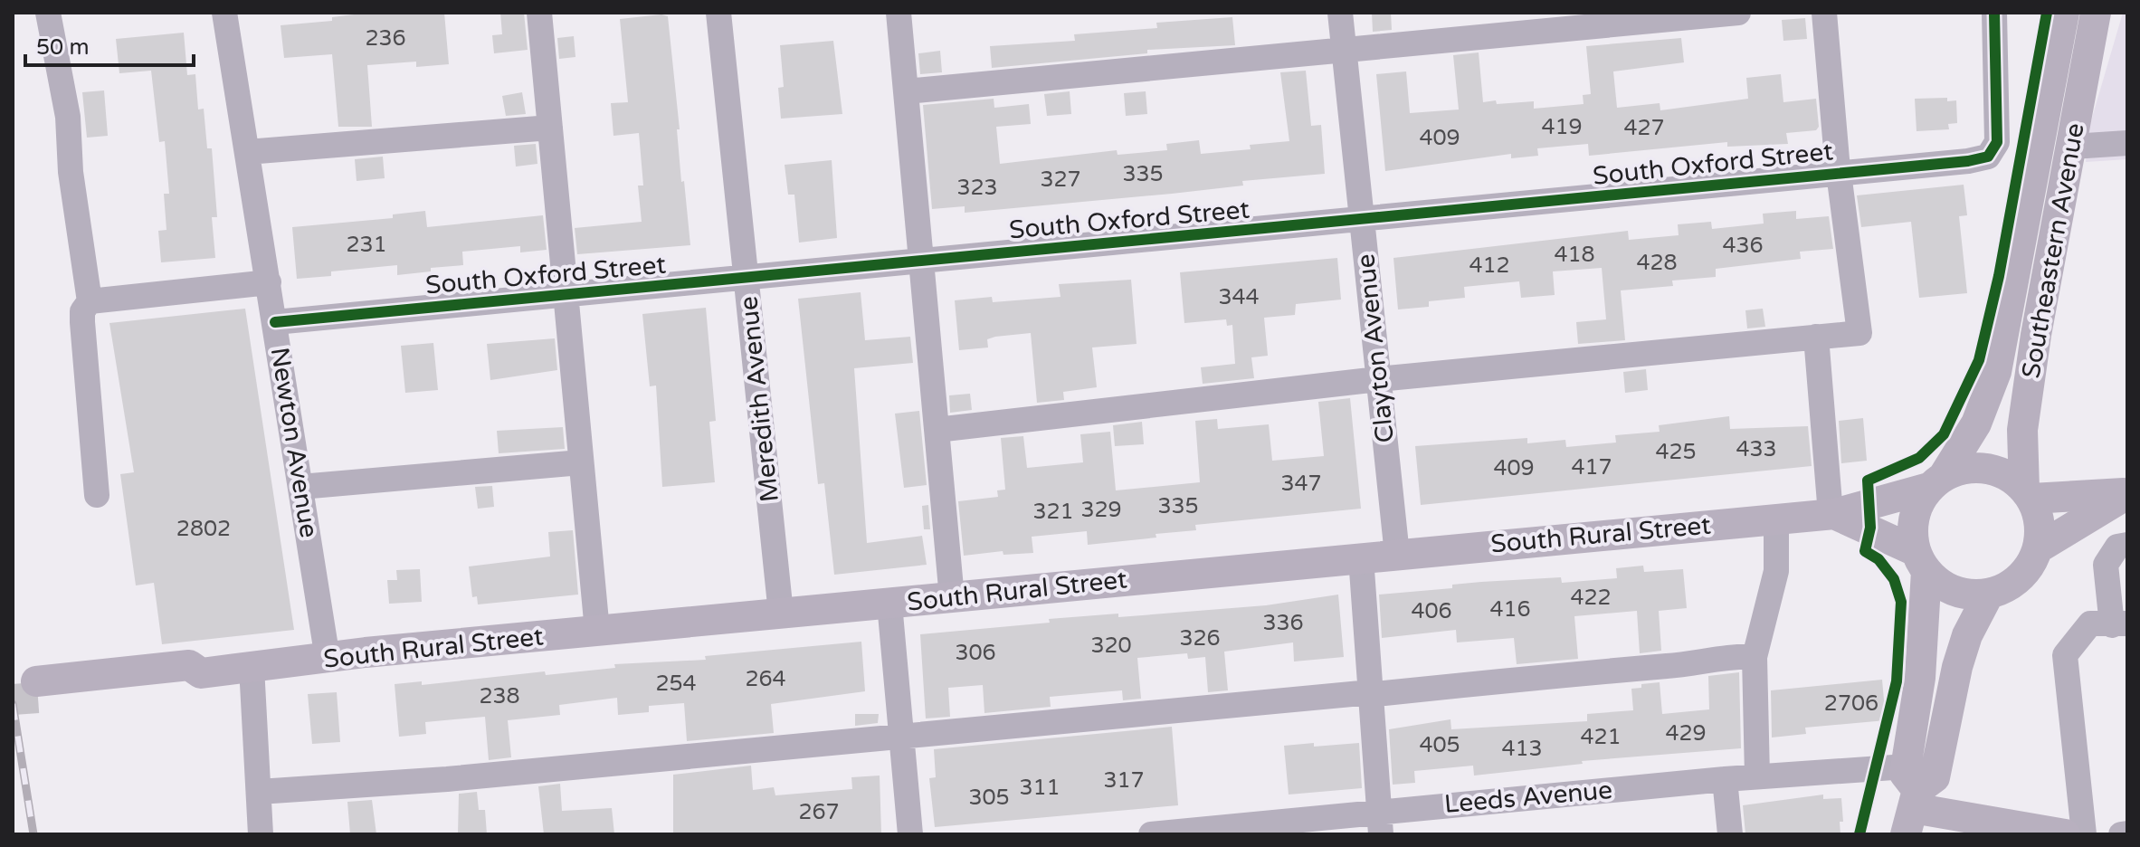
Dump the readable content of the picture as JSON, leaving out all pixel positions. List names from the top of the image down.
{
  "streets": {
    "main road": ["Southeastern Avenue", "South Rural Street", "Leeds Avenue"],
    "street": [
      "South Oxford Street",
      "Clayton Avenue",
      "Meredith Avenue",
      "Newton Avenue"
    ]
  },
  "crossings": [
    ["South Oxford Street", "Clayton Avenue"],
    ["South Oxford Street", "Meredith Avenue"],
    ["South Oxford Street", "Newton Avenue"],
    ["Southeastern Avenue", "South Rural Street"],
    ["Clayton Avenue", "South Rural Street"],
    ["Meredith Avenue", "South Rural Street"],
    ["Newton Avenue", "South Rural Street"]
  ],
  "house_numbers": [
    "236",
    "419",
    "427",
    "409",
    "335",
    "327",
    "323",
    "231",
    "436",
    "418",
    "428",
    "412",
    "344",
    "433",
    "425",
    "417",
    "409",
    "347",
    "335",
    "329",
    "321",
    "2802",
    "422",
    "416",
    "406",
    "336",
    "326",
    "320",
    "306",
    "264",
    "254",
    "238",
    "2706",
    "429",
    "421",
    "405",
    "413",
    "317",
    "311",
    "305",
    "267"
  ],
  "scale_bar": "50 m"
}
